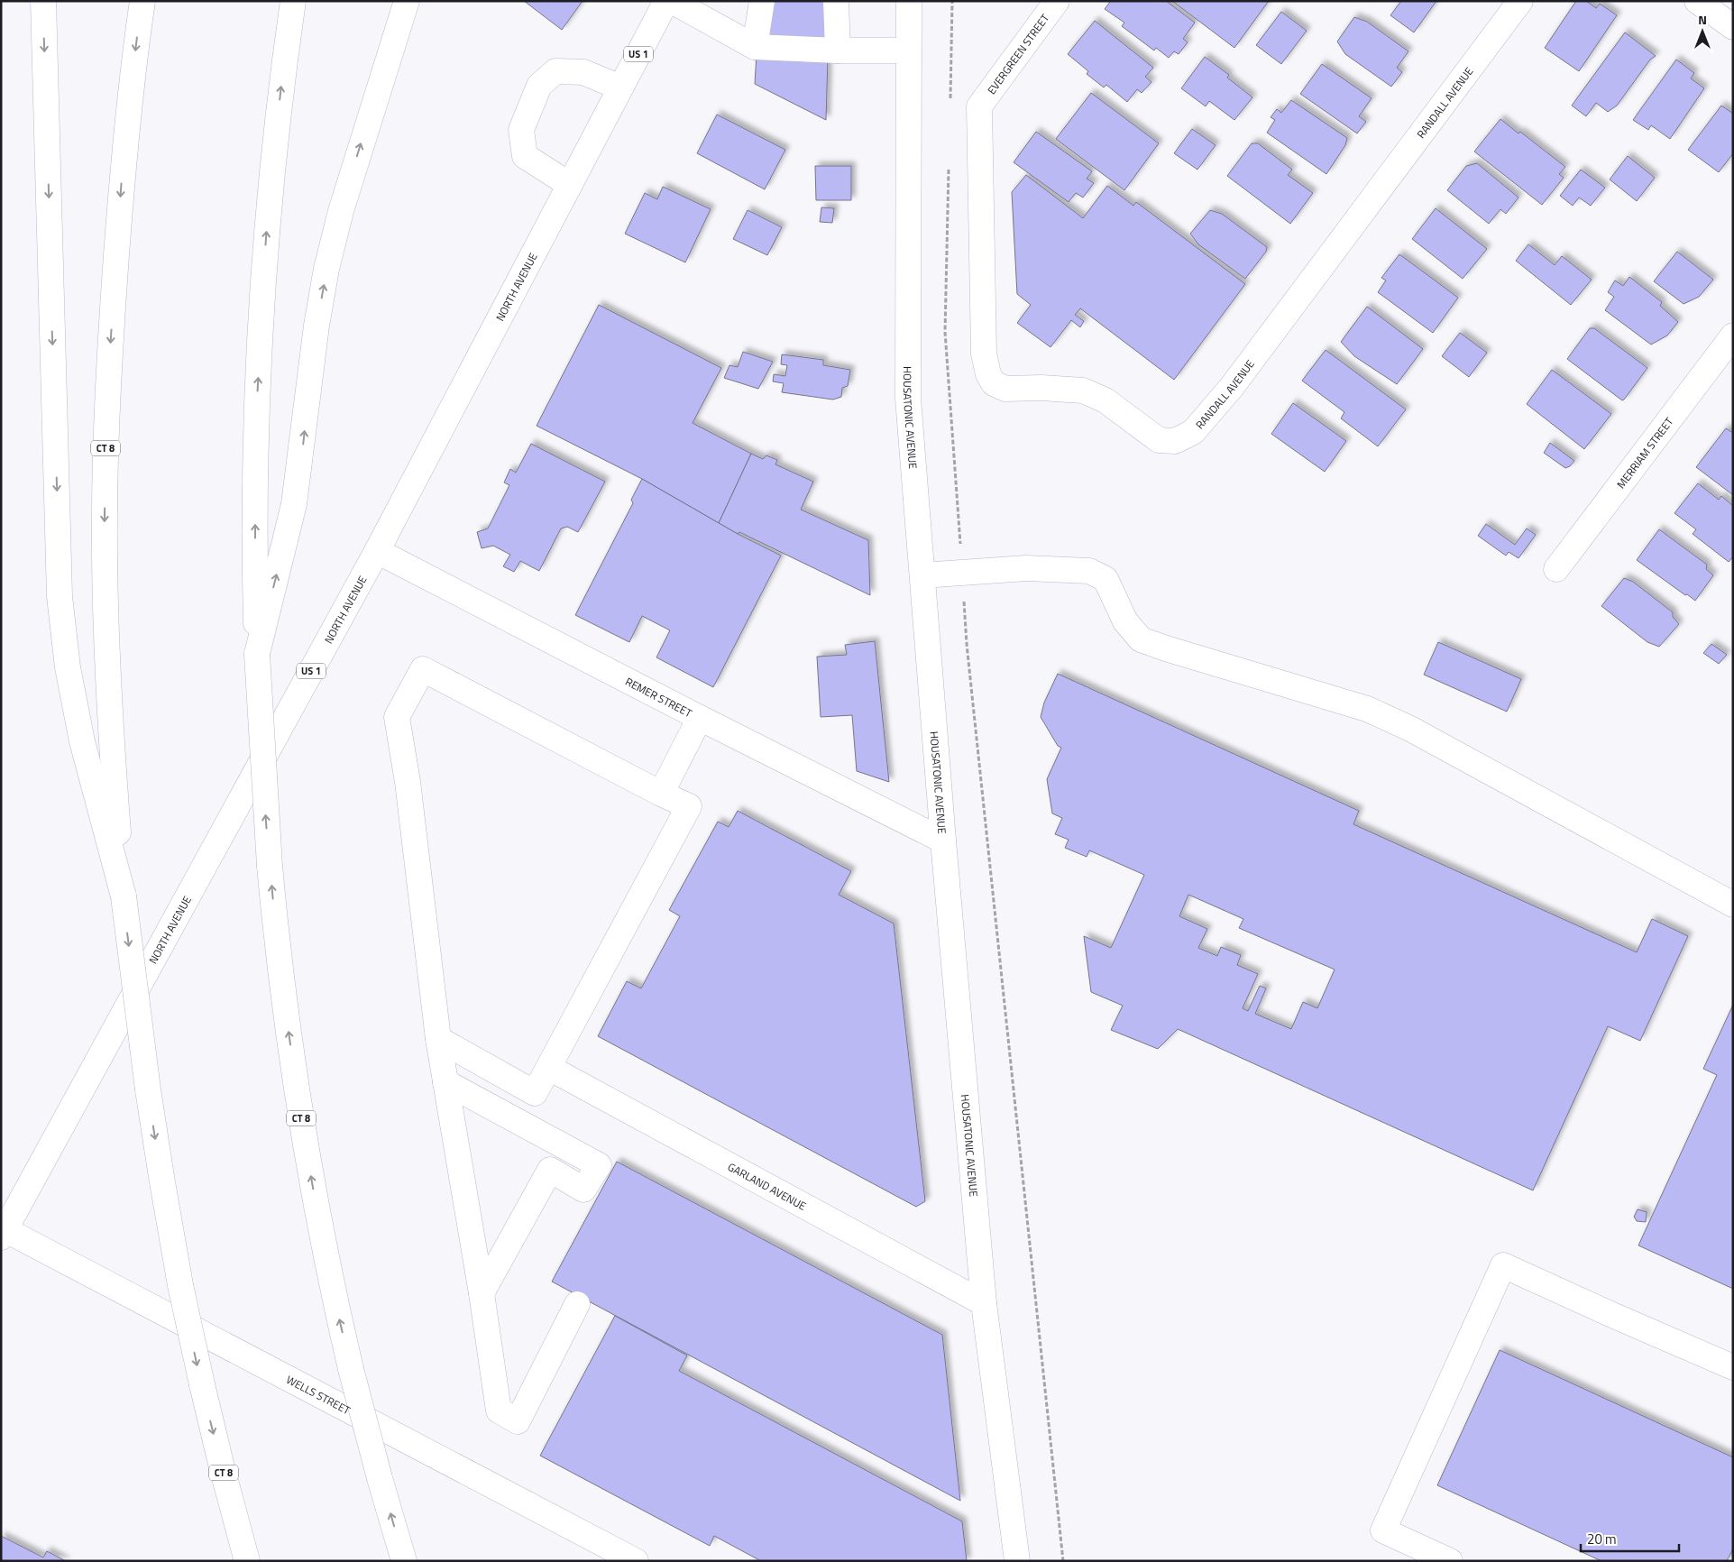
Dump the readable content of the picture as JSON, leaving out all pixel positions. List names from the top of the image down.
{
  "streets": {
    "main road": [
      "US 1",
      "EVERGREEN STREET",
      "RANDALL AVENUE",
      "NORTH AVENUE",
      "HOUSATONIC AVENUE",
      "CT 8",
      "MERRIAM STREET",
      "REMER STREET",
      "GARLAND AVENUE",
      "WELLS STREET"
    ]
  },
  "crossings": [
    ["EVERGREEN STREET", "RANDALL AVENUE"],
    ["NORTH AVENUE", "REMER STREET"],
    ["NORTH AVENUE", "WELLS STREET"],
    ["HOUSATONIC AVENUE", "REMER STREET"],
    ["HOUSATONIC AVENUE", "GARLAND AVENUE"]
  ],
  "scale_bar": "20 m",
  "north": "top"
}
